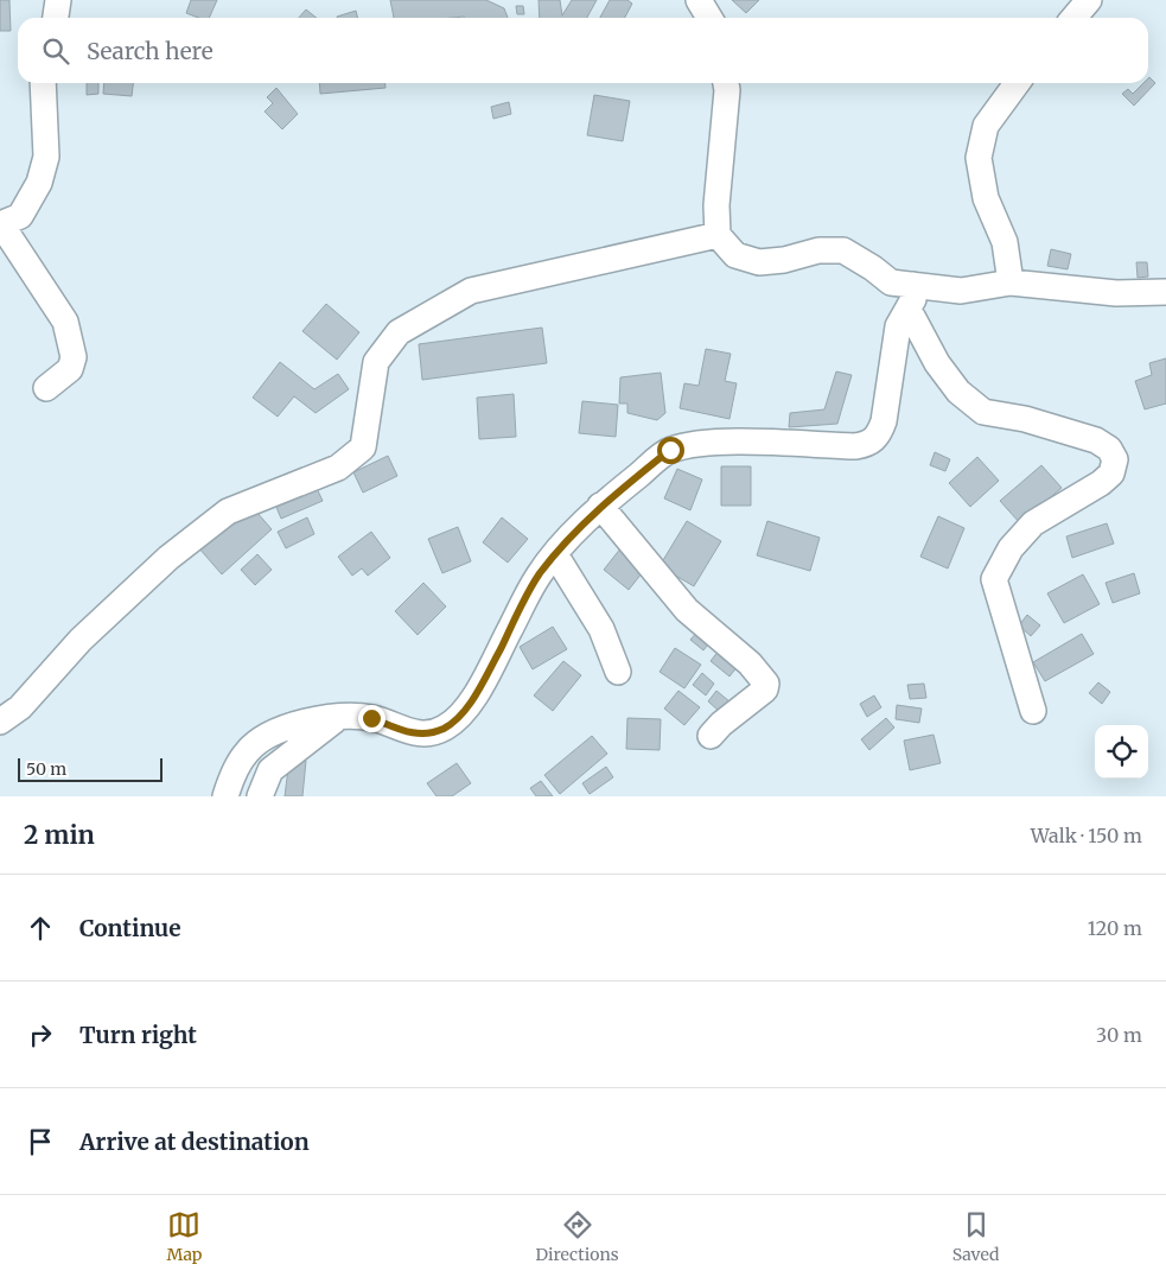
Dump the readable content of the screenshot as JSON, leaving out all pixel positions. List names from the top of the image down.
{
  "scale_bar": "50 m",
  "page": {
    "search": "Search here",
    "scale": "50 m",
    "heading": ["2 min", "Walk · 150 m"],
    "list": [
      ["Continue", "120 m"],
      ["Turn right", "30 m"],
      "Arrive at destination"
    ],
    "nav": ["Map", "Directions", "Saved"]
  }
}
